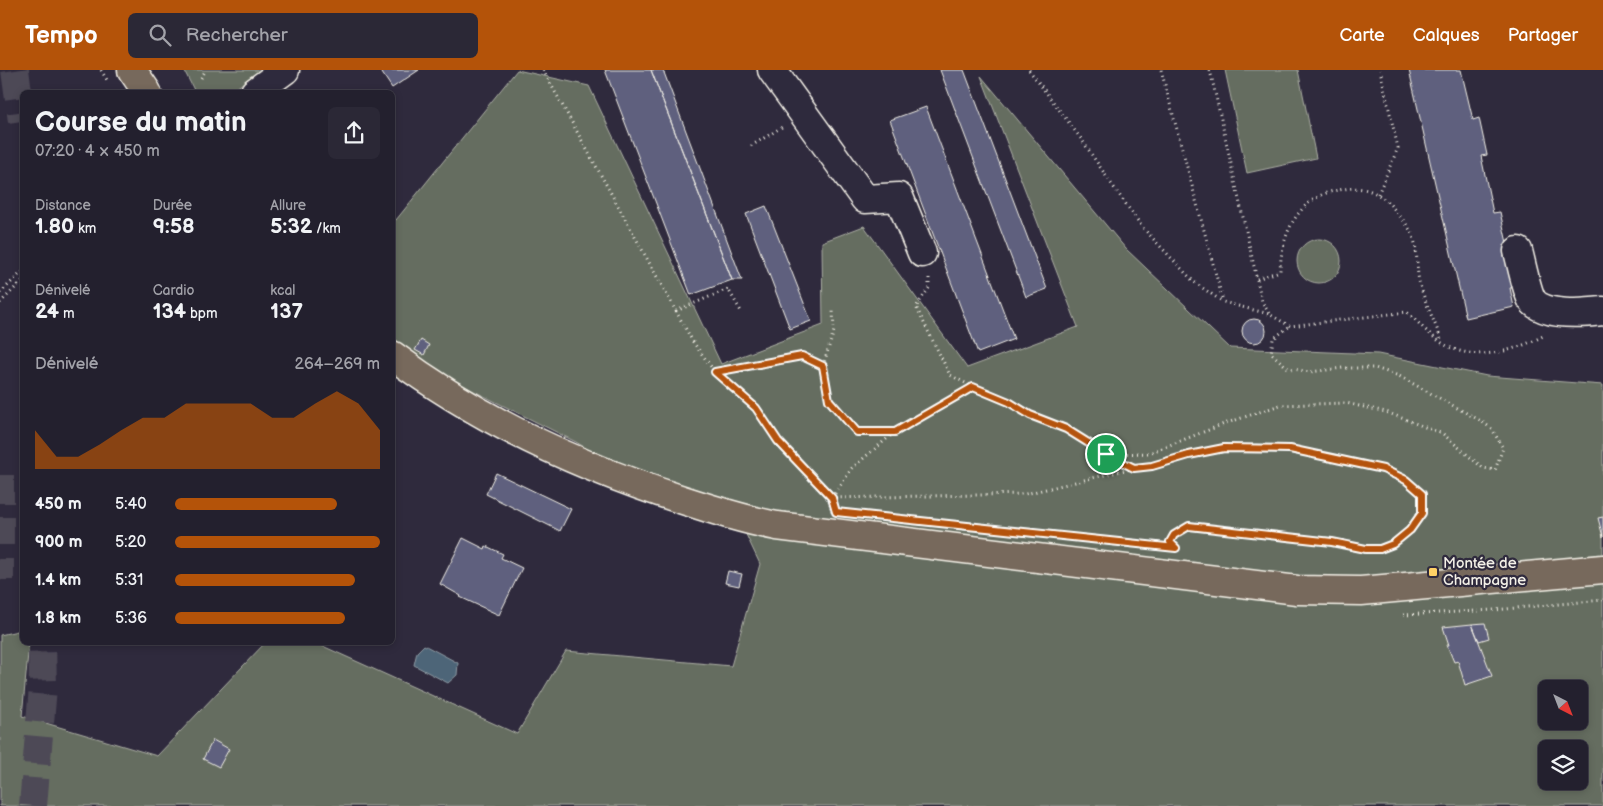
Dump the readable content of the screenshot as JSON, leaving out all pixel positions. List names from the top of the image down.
{
  "places": {
    "transit": ["Montée de Champagne"]
  },
  "north": "bottom right",
  "page": {
    "header": "Tempo",
    "search": "Rechercher",
    "nav": ["Carte", "Calques", "Partager"],
    "heading": ["Course du matin", "07:20 · 4 × 450 m"],
    "stats": [
      ["Distance", "1.80 km"],
      ["Durée", "9:58"],
      ["Allure", "5:32 /km"],
      ["Dénivelé", "24 m"],
      ["Cardio", "134 bpm"],
      ["kcal", "137"]
    ],
    "chart": ["Dénivelé", "264–269 m"],
    "list": [
      {
        "name": "450 m",
        "note": "5:40"
      },
      {
        "name": "900 m",
        "note": "5:20"
      },
      {
        "name": "1.4 km",
        "note": "5:31"
      },
      {
        "name": "1.8 km",
        "note": "5:36"
      }
    ]
  }
}
